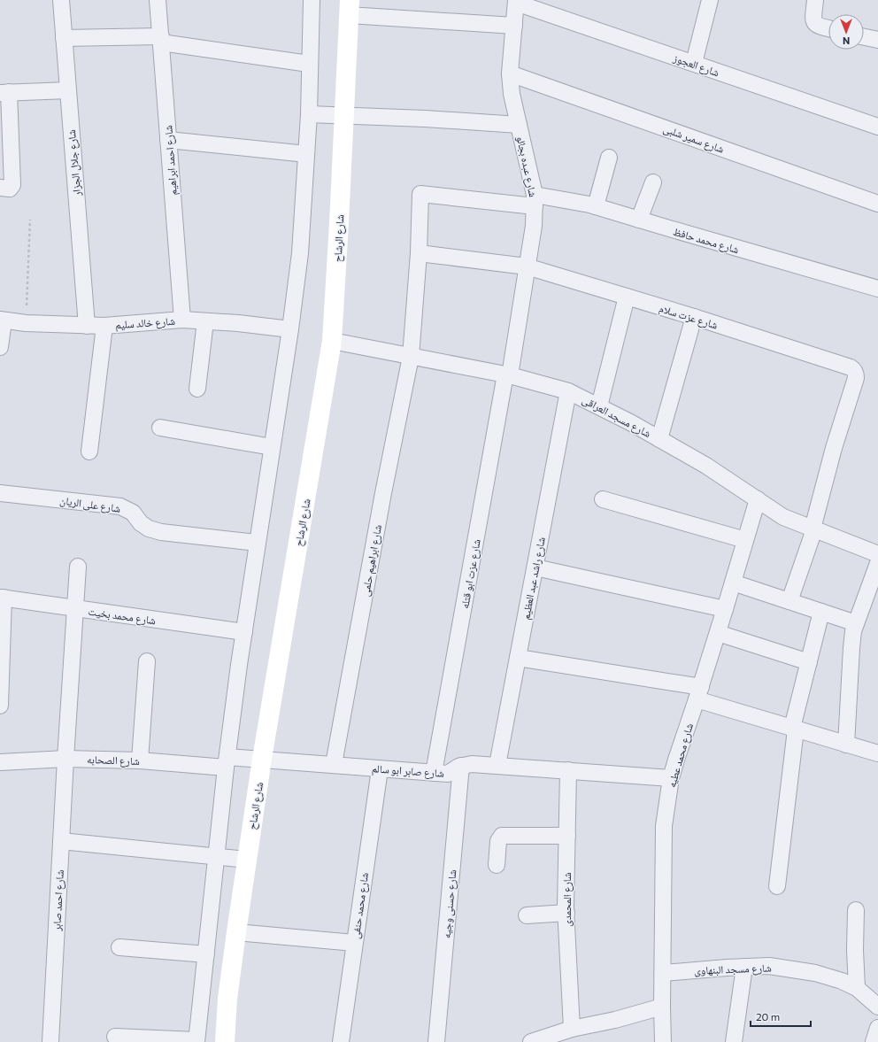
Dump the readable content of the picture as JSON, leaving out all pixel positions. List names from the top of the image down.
{
  "streets": {
    "main road": ["شارع الرشاح"],
    "street": [
      "شارع العجوز",
      "شارع سمير شلبى",
      "شارع احمد ابراهيم",
      "شارع جلال الجزار",
      "شارع عبده بجالو",
      "شارع محمد حافظ",
      "شارع عزت سلام",
      "شارع خالد سليم",
      "شارع مسجد العراقى",
      "شارع على الريان",
      "شارع ابراهيم حلمى",
      "شارع عزت ابو قتله",
      "شارع راشد عبد العظيم",
      "شارع محمد بخيت",
      "شارع محمد عطيه",
      "شارع الصحابه",
      "شارع صابر ابو سالم",
      "شارع المحمدى",
      "شارع احمد صابر",
      "شارع حسنى وجيه",
      "شارع محمد حنفى",
      "شارع مسجد البنهاوى"
    ]
  },
  "crossings": [
    ["شارع العجوز", "شارع عبده بجالو"],
    ["شارع سمير شلبى", "شارع عبده بجالو"],
    ["شارع احمد ابراهيم", "شارع خالد سليم"],
    ["شارع جلال الجزار", "شارع خالد سليم"],
    ["شارع عبده بجالو", "شارع محمد حافظ"],
    ["شارع عبده بجالو", "شارع عزت سلام"],
    ["شارع عبده بجالو", "شارع مسجد العراقى"],
    ["شارع عبده بجالو", "شارع عزت ابو قتله"],
    ["شارع الرشاح", "شارع مسجد العراقى"],
    ["شارع الرشاح", "شارع صابر ابو سالم"],
    ["شارع محمد حافظ", "شارع ابراهيم حلمى"],
    ["شارع عزت سلام", "شارع مسجد العراقى"],
    ["شارع عزت سلام", "شارع ابراهيم حلمى"],
    ["شارع مسجد العراقى", "شارع ابراهيم حلمى"],
    ["شارع مسجد العراقى", "شارع عزت ابو قتله"],
    ["شارع مسجد العراقى", "شارع راشد عبد العظيم"],
    ["شارع مسجد العراقى", "شارع محمد عطيه"],
    ["شارع ابراهيم حلمى", "شارع صابر ابو سالم"],
    ["شارع عزت ابو قتله", "شارع صابر ابو سالم"],
    ["شارع راشد عبد العظيم", "شارع صابر ابو سالم"],
    ["شارع محمد بخيت", "شارع احمد صابر"],
    ["شارع محمد عطيه", "شارع صابر ابو سالم"],
    ["شارع محمد عطيه", "شارع مسجد البنهاوى"],
    ["شارع الصحابه", "شارع صابر ابو سالم"],
    ["شارع الصحابه", "شارع احمد صابر"],
    ["شارع صابر ابو سالم", "شارع المحمدى"],
    ["شارع صابر ابو سالم", "شارع حسنى وجيه"],
    ["شارع صابر ابو سالم", "شارع محمد حنفى"]
  ],
  "scale_bar": "20 m",
  "north": "bottom"
}
